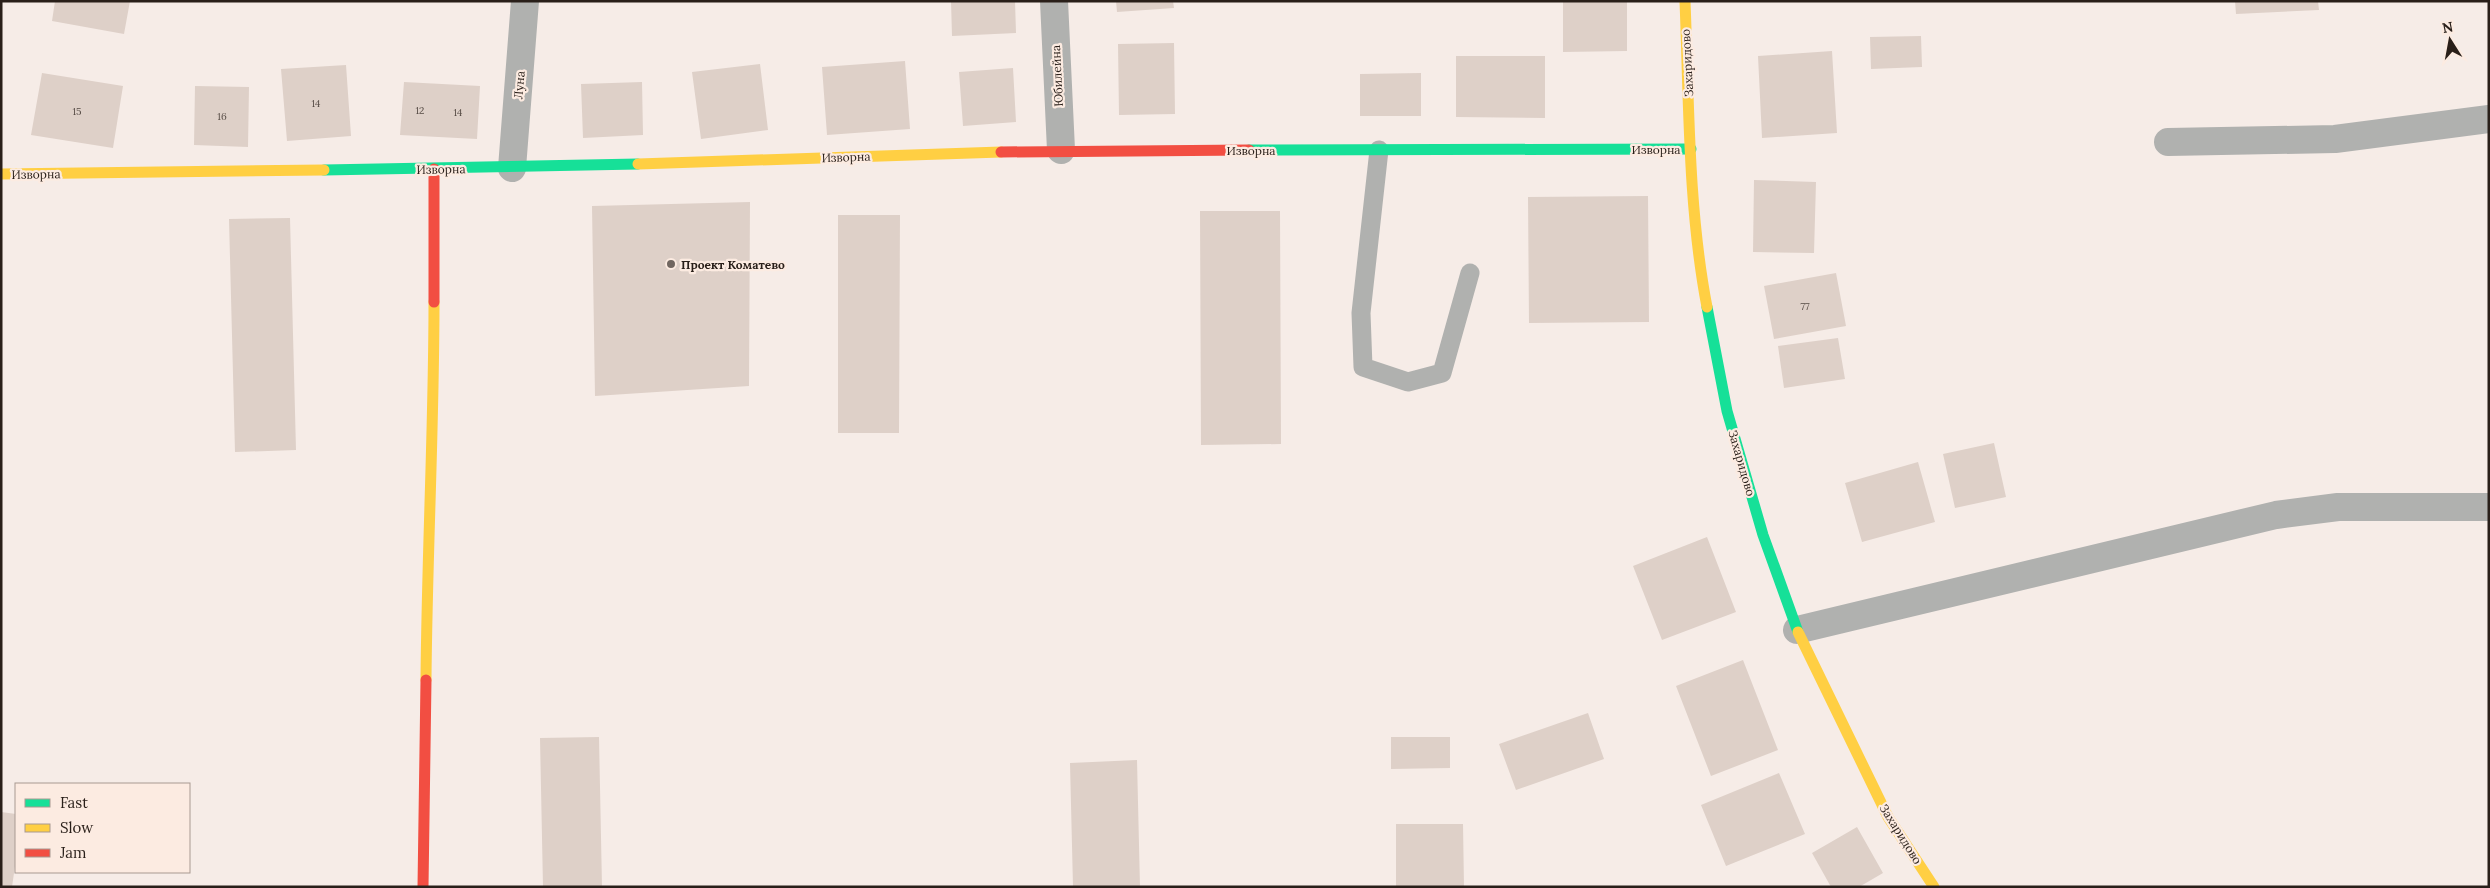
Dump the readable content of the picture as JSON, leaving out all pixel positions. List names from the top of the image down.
{
  "streets": {
    "street": [
      "Захаридово",
      "Юбилейна",
      "Луна",
      "Изворна"
    ]
  },
  "crossings": [
    ["Захаридово", "Изворна"],
    ["Юбилейна", "Изворна"],
    ["Луна", "Изворна"]
  ],
  "places": ["Проект Коматево"],
  "house_numbers": [
    "14",
    "12",
    "15",
    "14",
    "16",
    "77"
  ],
  "legend": ["Fast", "Slow", "Jam"],
  "north": "top"
}
